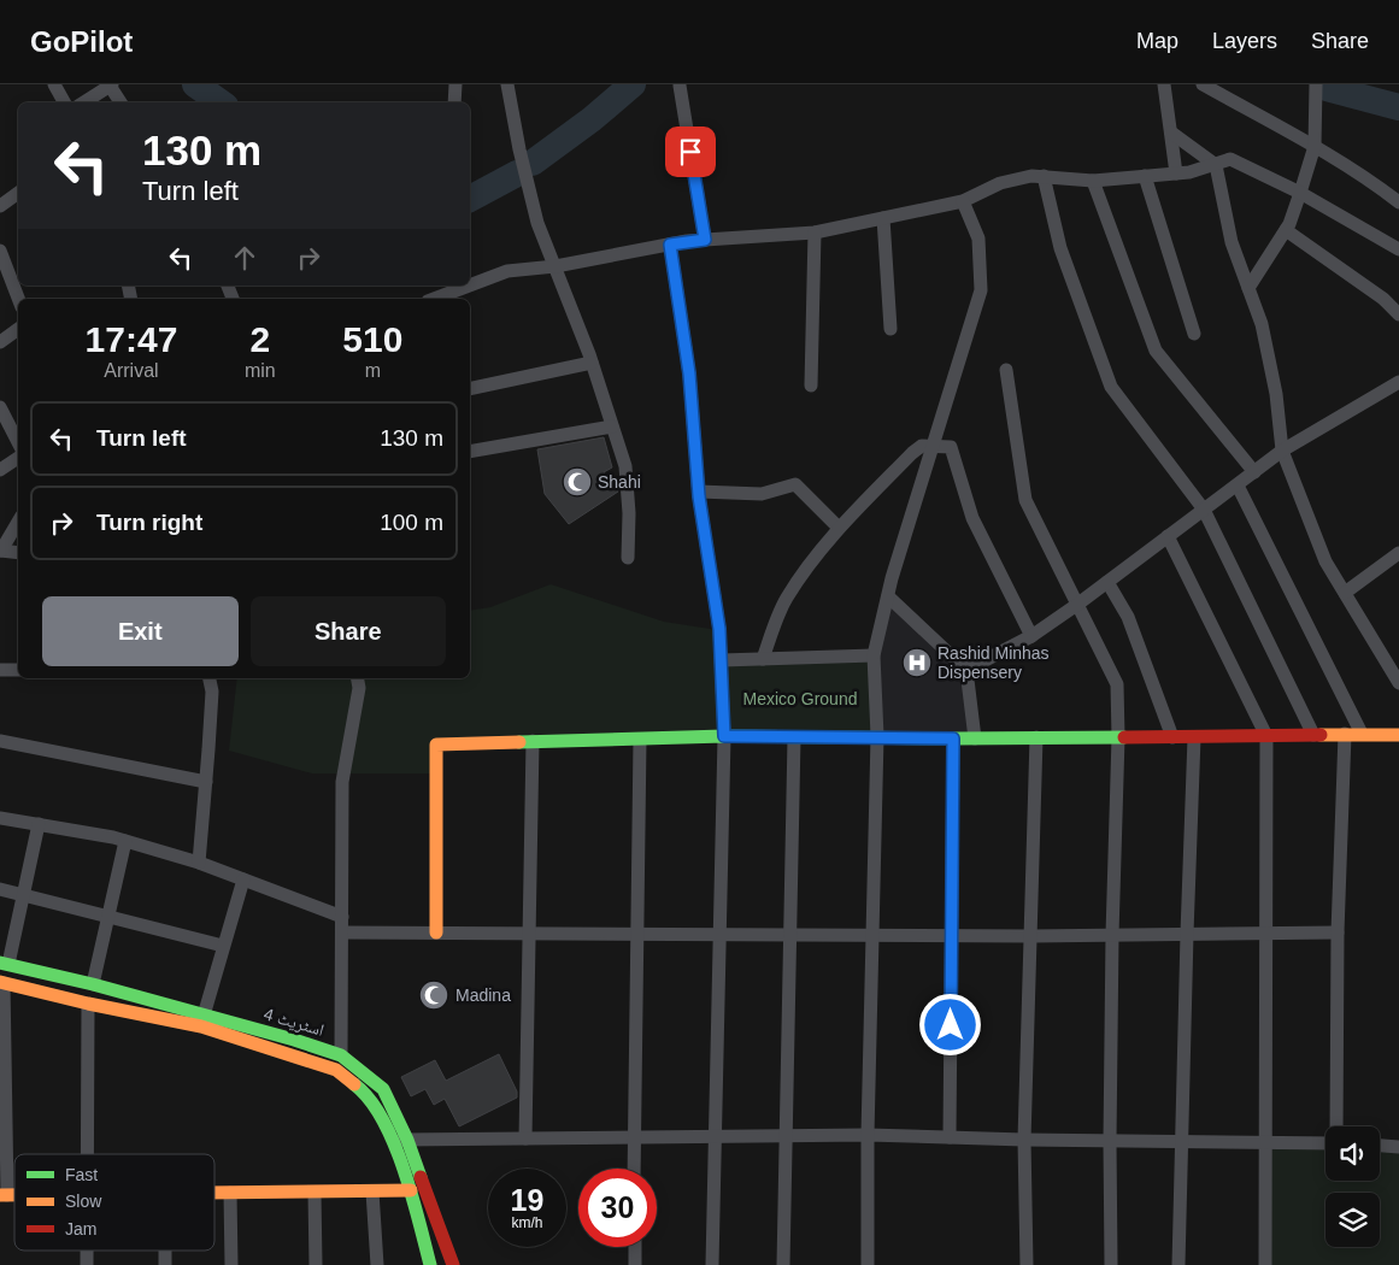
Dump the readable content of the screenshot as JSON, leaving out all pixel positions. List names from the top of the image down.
{
  "streets": {
    "street": ["اسٹریٹ 4"]
  },
  "parks": ["Mexico Ground"],
  "places": {
    "mosque": ["Shahi", "Madina"],
    "hospital": ["Rashid Minhas Dispensery"]
  },
  "legend": ["Fast", "Slow", "Jam"],
  "page": {
    "header": "GoPilot",
    "nav": ["Map", "Layers", "Share"],
    "turn": ["130 m", "Turn left"],
    "eta": [
      "17:47",
      "Arrival",
      "2",
      "min",
      "510",
      "m"
    ],
    "list": [
      {
        "name": "Turn left",
        "value": "130 m"
      },
      {
        "name": "Turn right",
        "value": "100 m"
      }
    ],
    "buttons": ["Exit", "Share"],
    "speed": "19 km/h",
    "limit": "30"
  }
}
